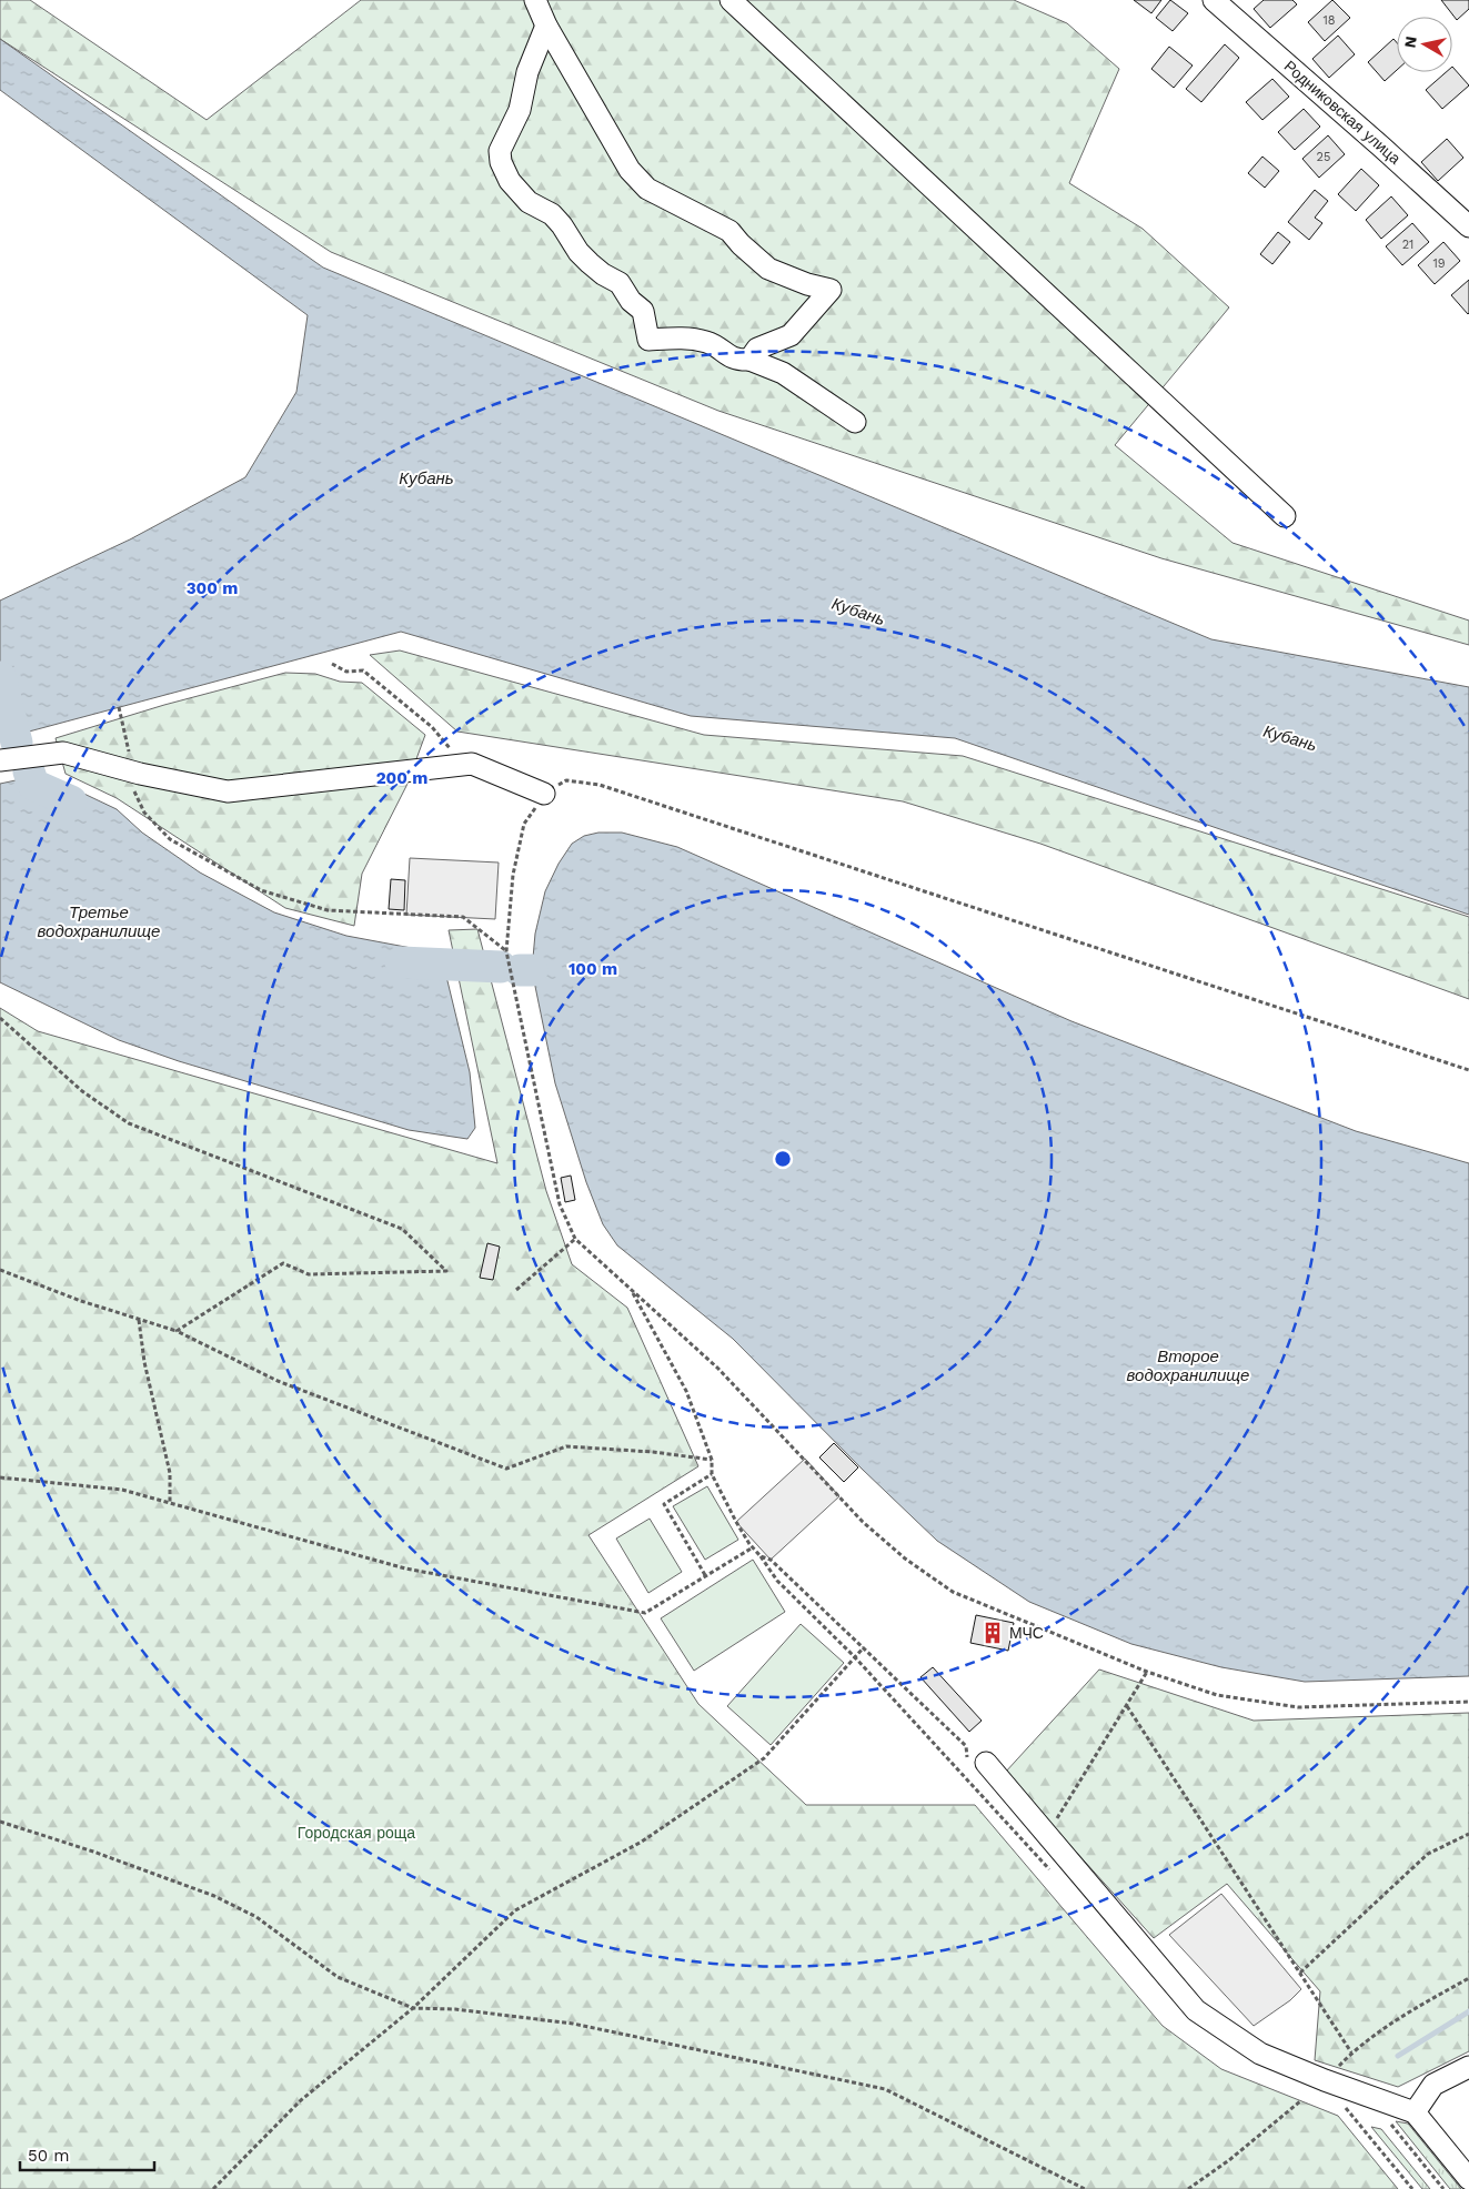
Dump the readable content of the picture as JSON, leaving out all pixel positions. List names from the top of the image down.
{
  "streets": {
    "street": ["Родниковская улица"]
  },
  "water": ["Кубань", "Третье водохранилище", "Второе водохранилище"],
  "parks": ["Городская роща"],
  "places": {
    "building": ["МЧС"]
  },
  "house_numbers": [
    "18",
    "25",
    "21",
    "19"
  ],
  "scale_bar": "50 m",
  "north": "left",
  "rings": ["300 m", "200 m", "100 m"]
}
